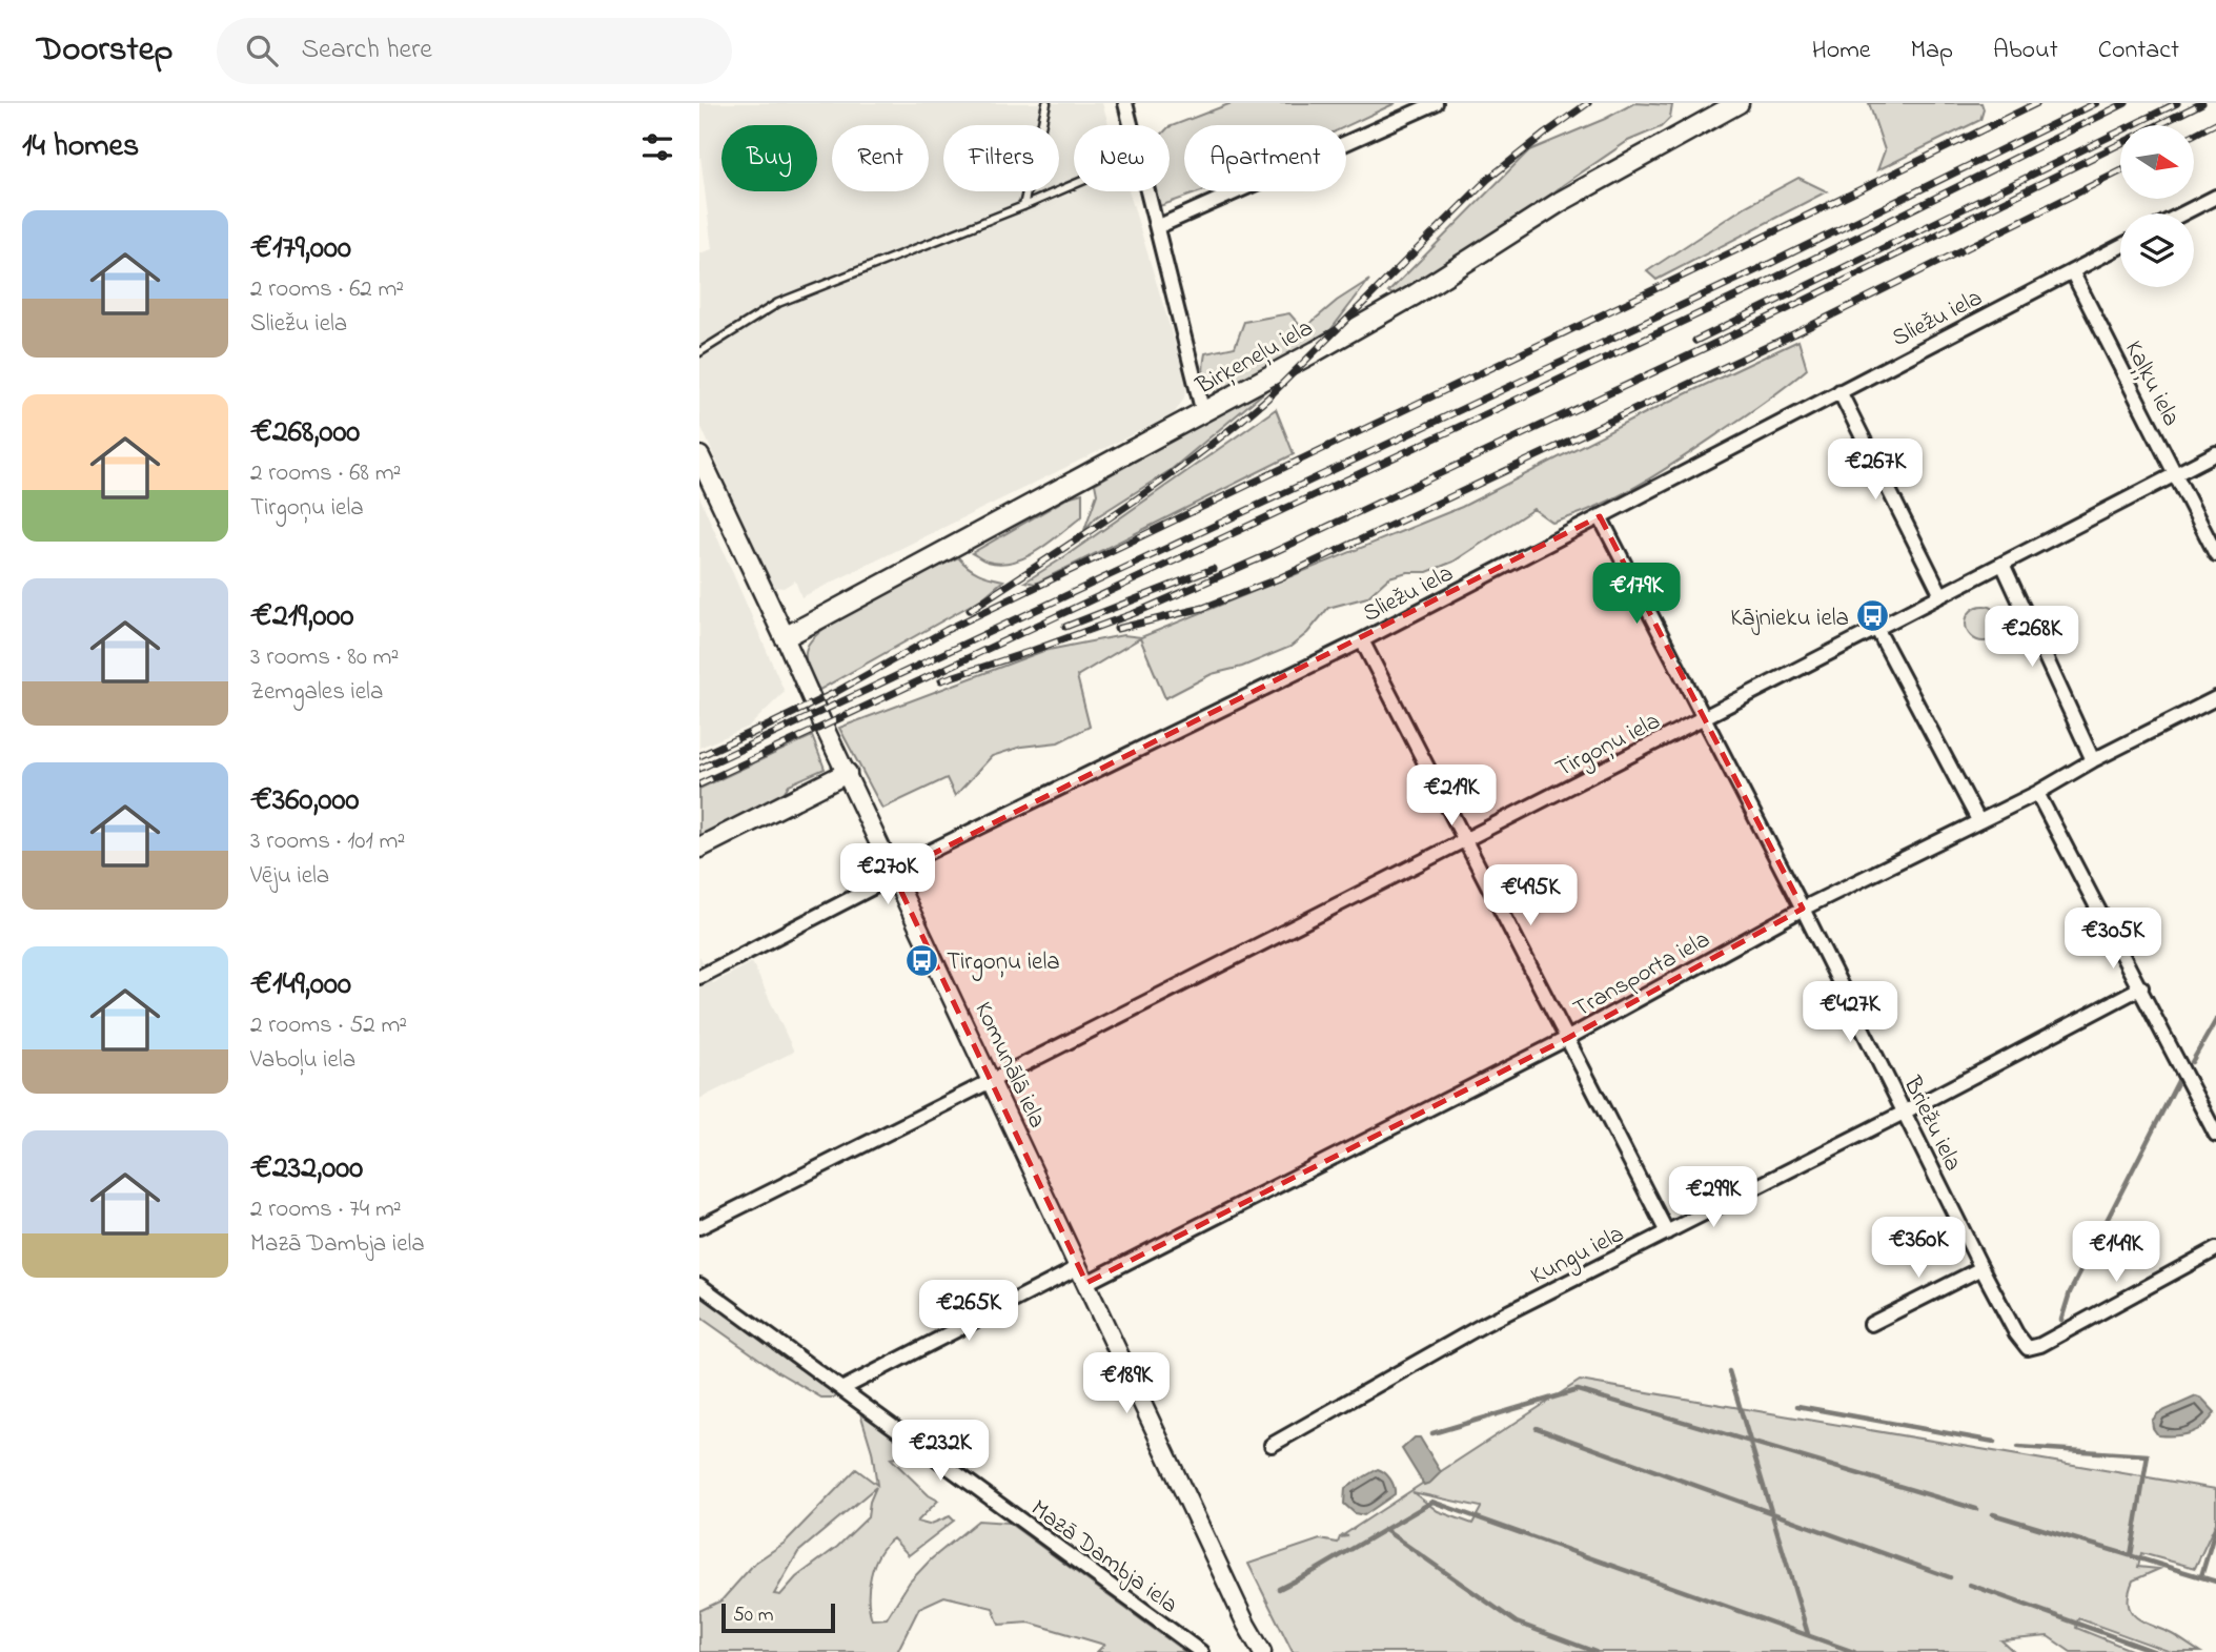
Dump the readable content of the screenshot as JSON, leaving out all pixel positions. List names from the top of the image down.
{
  "streets": {
    "main road": ["Birķeneļu iela", "Komunālā iela"],
    "street": [
      "Sliežu iela",
      "Kaļķu iela",
      "Tirgoņu iela",
      "Transporta iela",
      "Briežu iela",
      "Kungu iela",
      "Mazā Dambja iela"
    ]
  },
  "crossings": [
    ["Sliežu iela", "Kaļķu iela"],
    ["Sliežu iela", "Komunālā iela"],
    ["Sliežu iela", "Briežu iela"],
    ["Birķeneļu iela", "Komunālā iela"],
    ["Kaļķu iela", "Tirgoņu iela"],
    ["Tirgoņu iela", "Komunālā iela"],
    ["Tirgoņu iela", "Briežu iela"],
    ["Transporta iela", "Komunālā iela"],
    ["Transporta iela", "Briežu iela"],
    ["Transporta iela", "Mazā Dambja iela"],
    ["Briežu iela", "Kungu iela"]
  ],
  "places": {
    "bus stop": ["Kājnieku iela", "Tirgoņu iela"]
  },
  "scale_bar": "50 m",
  "north": "right",
  "page": {
    "header": "Doorstep",
    "search": "Search here",
    "nav": [
      "Home",
      "Map",
      "About",
      "Contact"
    ],
    "heading": "14 homes",
    "chip": [
      "Buy",
      "Rent",
      "Filters",
      "New",
      "Apartment"
    ],
    "list": [
      {
        "name": "€179,000",
        "note": "2 rooms · 62 m² · Sliežu iela"
      },
      {
        "name": "€268,000",
        "note": "2 rooms · 68 m² · Tirgoņu iela"
      },
      {
        "name": "€219,000",
        "note": "3 rooms · 80 m² · Zemgales iela"
      },
      {
        "name": "€360,000",
        "note": "3 rooms · 101 m² · Vēju iela"
      },
      {
        "name": "€149,000",
        "note": "2 rooms · 52 m² · Vaboļu iela"
      },
      {
        "name": "€232,000",
        "note": "2 rooms · 74 m² · Mazā Dambja iela"
      }
    ],
    "price": [
      "€267K",
      "€179K",
      "€268K",
      "€219K",
      "€270K",
      "€495K",
      "€305K",
      "€427K",
      "€299K",
      "€360K",
      "€149K",
      "€265K",
      "€189K",
      "€232K"
    ],
    "scale": "50 m"
  }
}
